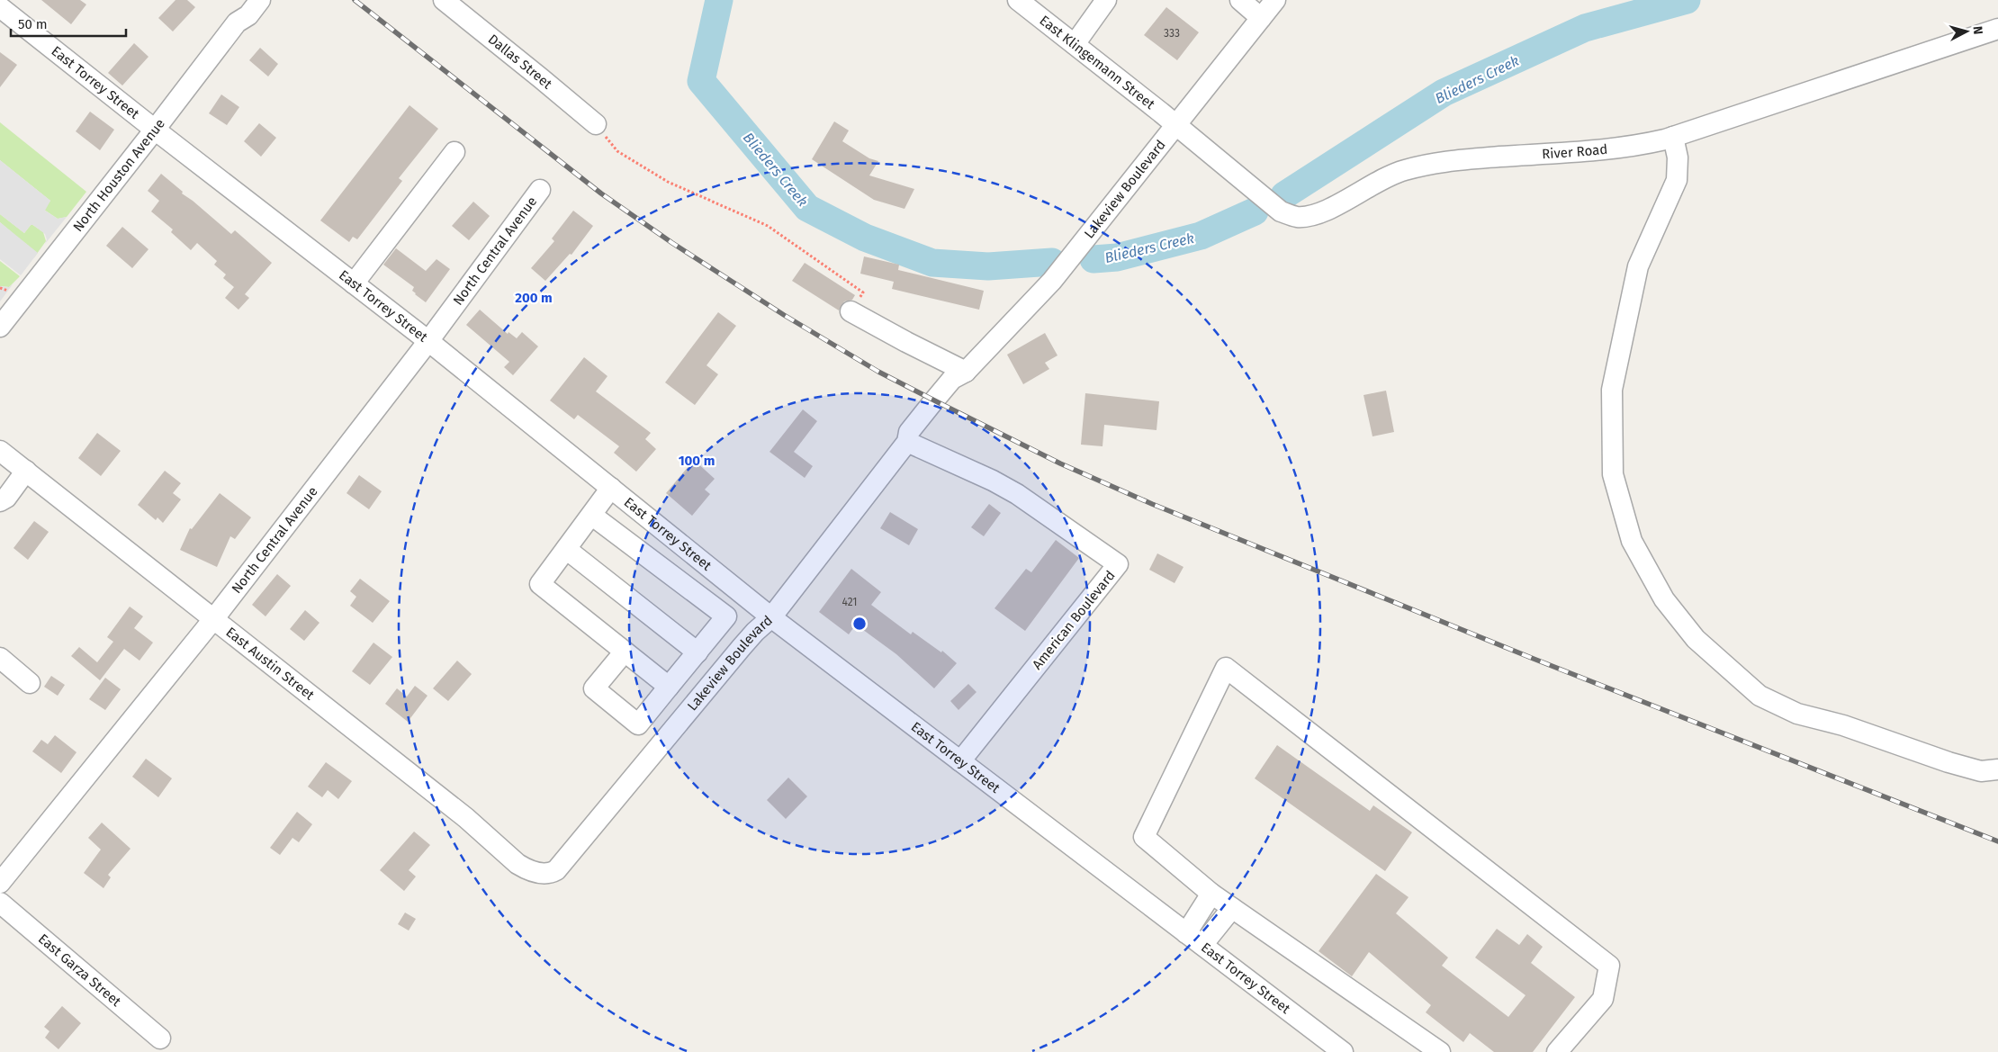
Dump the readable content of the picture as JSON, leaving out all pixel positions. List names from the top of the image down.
{
  "streets": {
    "street": [
      "Dallas Street",
      "East Klingemann Street",
      "East Torrey Street",
      "River Road",
      "North Houston Avenue",
      "Lakeview Boulevard",
      "North Central Avenue",
      "American Boulevard",
      "East Austin Street",
      "East Garza Street"
    ]
  },
  "crossings": [
    ["East Klingemann Street", "River Road"],
    ["East Klingemann Street", "Lakeview Boulevard"],
    ["East Torrey Street", "North Houston Avenue"],
    ["East Torrey Street", "Lakeview Boulevard"],
    ["East Torrey Street", "North Central Avenue"],
    ["East Torrey Street", "American Boulevard"],
    ["River Road", "Lakeview Boulevard"],
    ["Lakeview Boulevard", "American Boulevard"],
    ["Lakeview Boulevard", "East Austin Street"],
    ["North Central Avenue", "East Austin Street"]
  ],
  "water": ["Blieders Creek"],
  "house_numbers": ["333", "421"],
  "scale_bar": "50 m",
  "north": "right",
  "rings": ["200 m", "100 m"]
}
